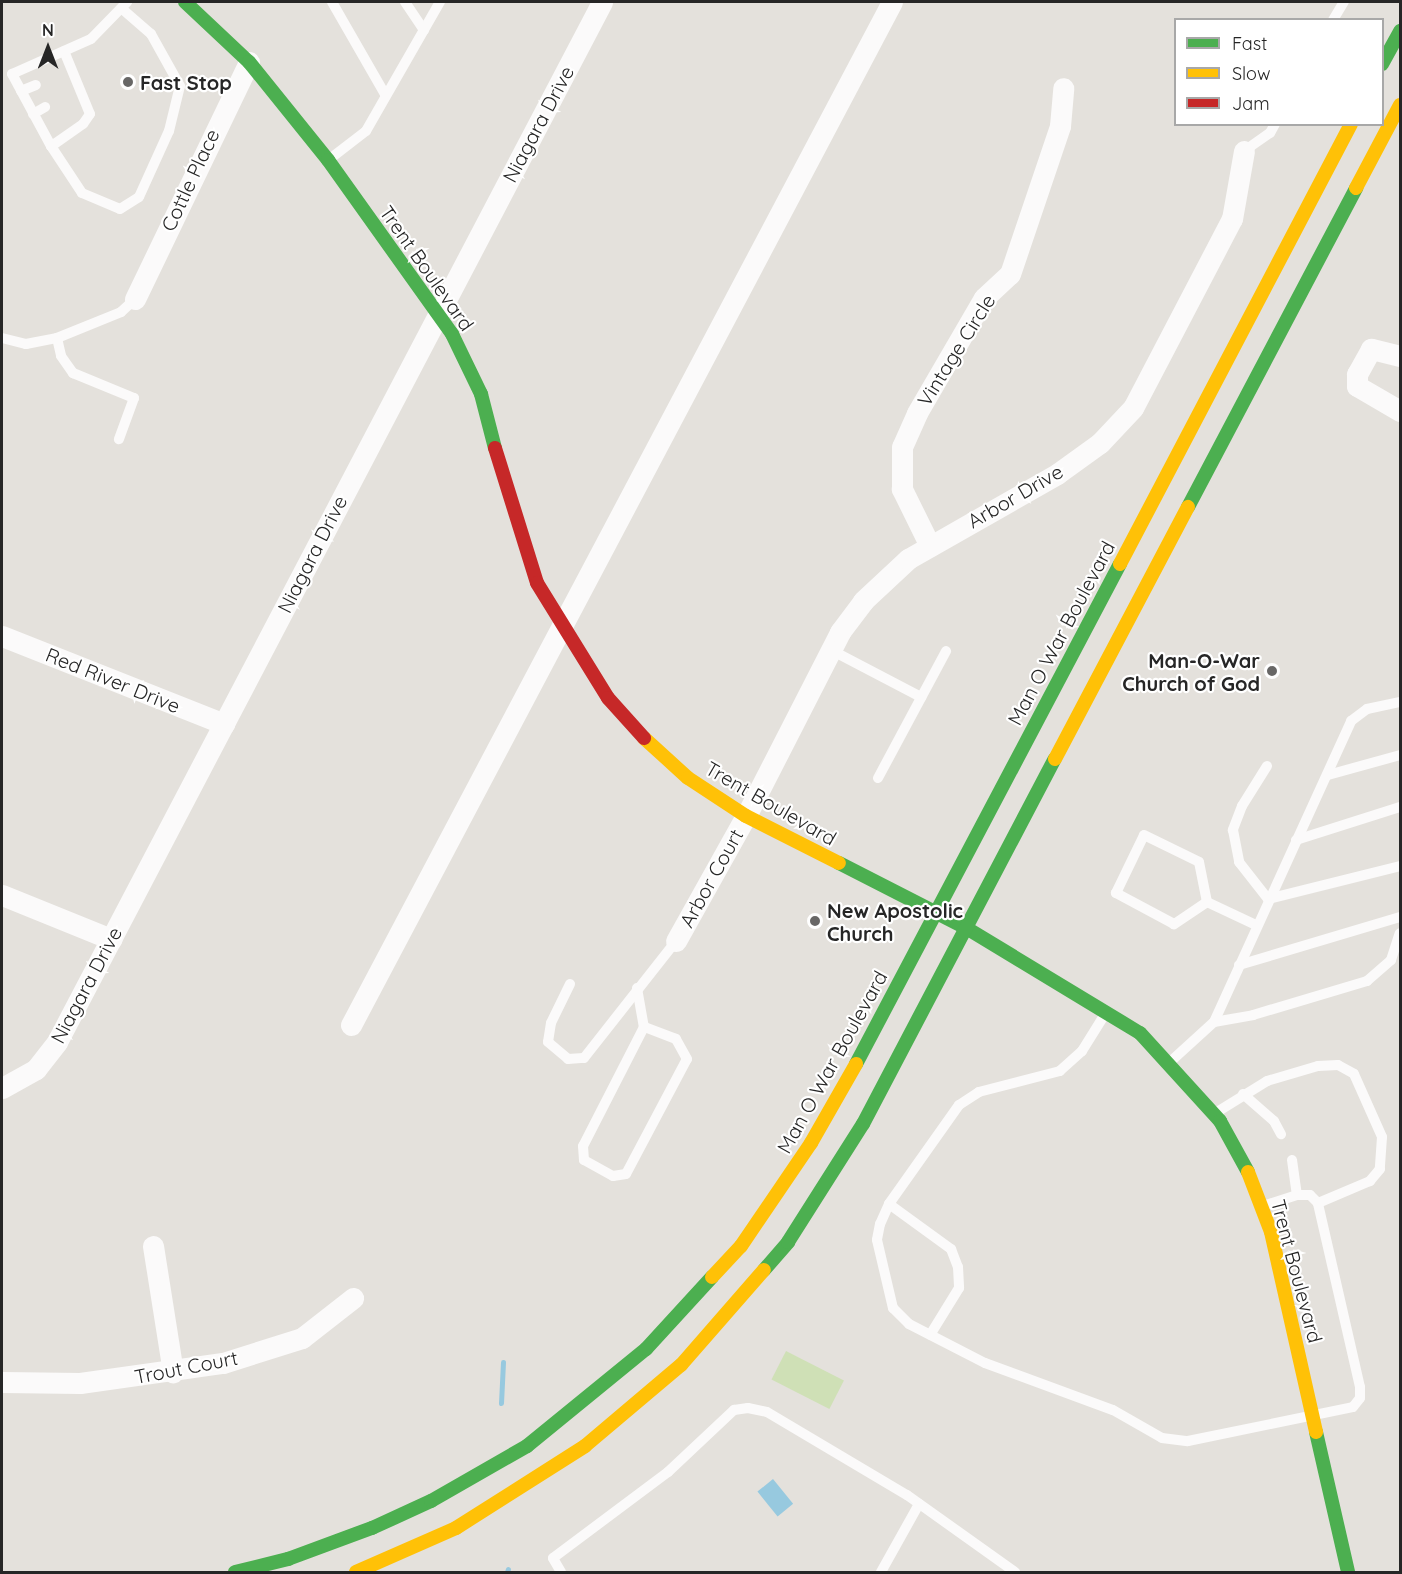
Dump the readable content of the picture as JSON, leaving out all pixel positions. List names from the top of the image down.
{
  "streets": {
    "main road": ["Trent Boulevard", "Man O War Boulevard"],
    "street": [
      "Niagara Drive",
      "Cottle Place",
      "Vintage Circle",
      "Arbor Drive",
      "Red River Drive",
      "Arbor Court",
      "Trout Court"
    ]
  },
  "crossings": [
    ["Niagara Drive", "Trent Boulevard"],
    ["Niagara Drive", "Red River Drive"],
    ["Cottle Place", "Trent Boulevard"],
    ["Trent Boulevard", "Arbor Drive"],
    ["Trent Boulevard", "Man O War Boulevard"],
    ["Trent Boulevard", "Arbor Court"],
    ["Vintage Circle", "Arbor Drive"],
    ["Arbor Drive", "Arbor Court"]
  ],
  "places": ["Fast Stop", "Man-O-War Church of God", "New Apostolic Church"],
  "legend": ["Fast", "Slow", "Jam"],
  "north": "top"
}
